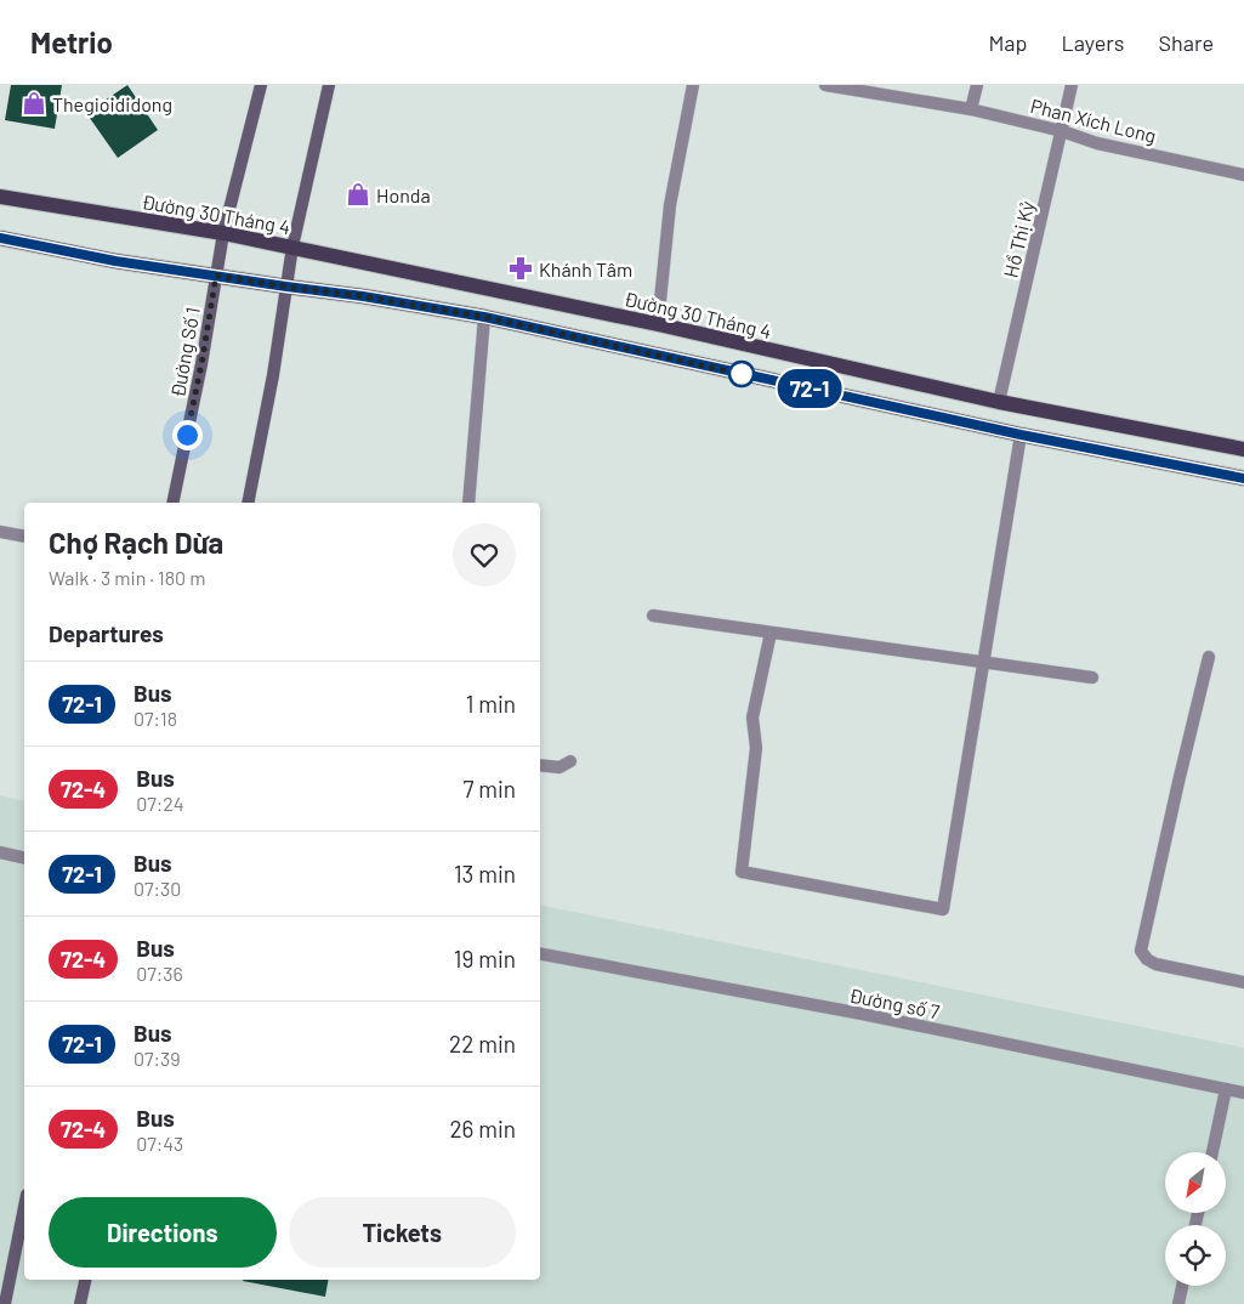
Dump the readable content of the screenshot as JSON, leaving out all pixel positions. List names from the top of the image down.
{
  "streets": {
    "main road": ["Đường 30 Tháng 4", "Đường Số 1"],
    "street": ["Phan Xích Long", "Hồ Thị Kỷ", "Đường số 7"]
  },
  "crossings": [
    ["Phan Xích Long", "Hồ Thị Kỷ"],
    ["Đường 30 Tháng 4", "Hồ Thị Kỷ"],
    ["Đường 30 Tháng 4", "Đường Số 1"]
  ],
  "places": {
    "shop": ["Thegioididong", "Honda"],
    "pharmacy": ["Khánh Tâm"]
  },
  "lines": ["bus line 72-1"],
  "north": "bottom left",
  "page": {
    "header": "Metrio",
    "nav": ["Map", "Layers", "Share"],
    "on_map": "72-1",
    "heading": [
      ["Chợ Rạch Dừa", "Walk · 3 min · 180 m"],
      "Departures"
    ],
    "list": [
      {
        "mark": "72-1",
        "name": "Bus",
        "note": "07:18",
        "value": "1 min"
      },
      {
        "mark": "72-4",
        "name": "Bus",
        "note": "07:24",
        "value": "7 min"
      },
      {
        "mark": "72-1",
        "name": "Bus",
        "note": "07:30",
        "value": "13 min"
      },
      {
        "mark": "72-4",
        "name": "Bus",
        "note": "07:36",
        "value": "19 min"
      },
      {
        "mark": "72-1",
        "name": "Bus",
        "note": "07:39",
        "value": "22 min"
      },
      {
        "mark": "72-4",
        "name": "Bus",
        "note": "07:43",
        "value": "26 min"
      }
    ],
    "buttons": ["Directions", "Tickets"]
  }
}
